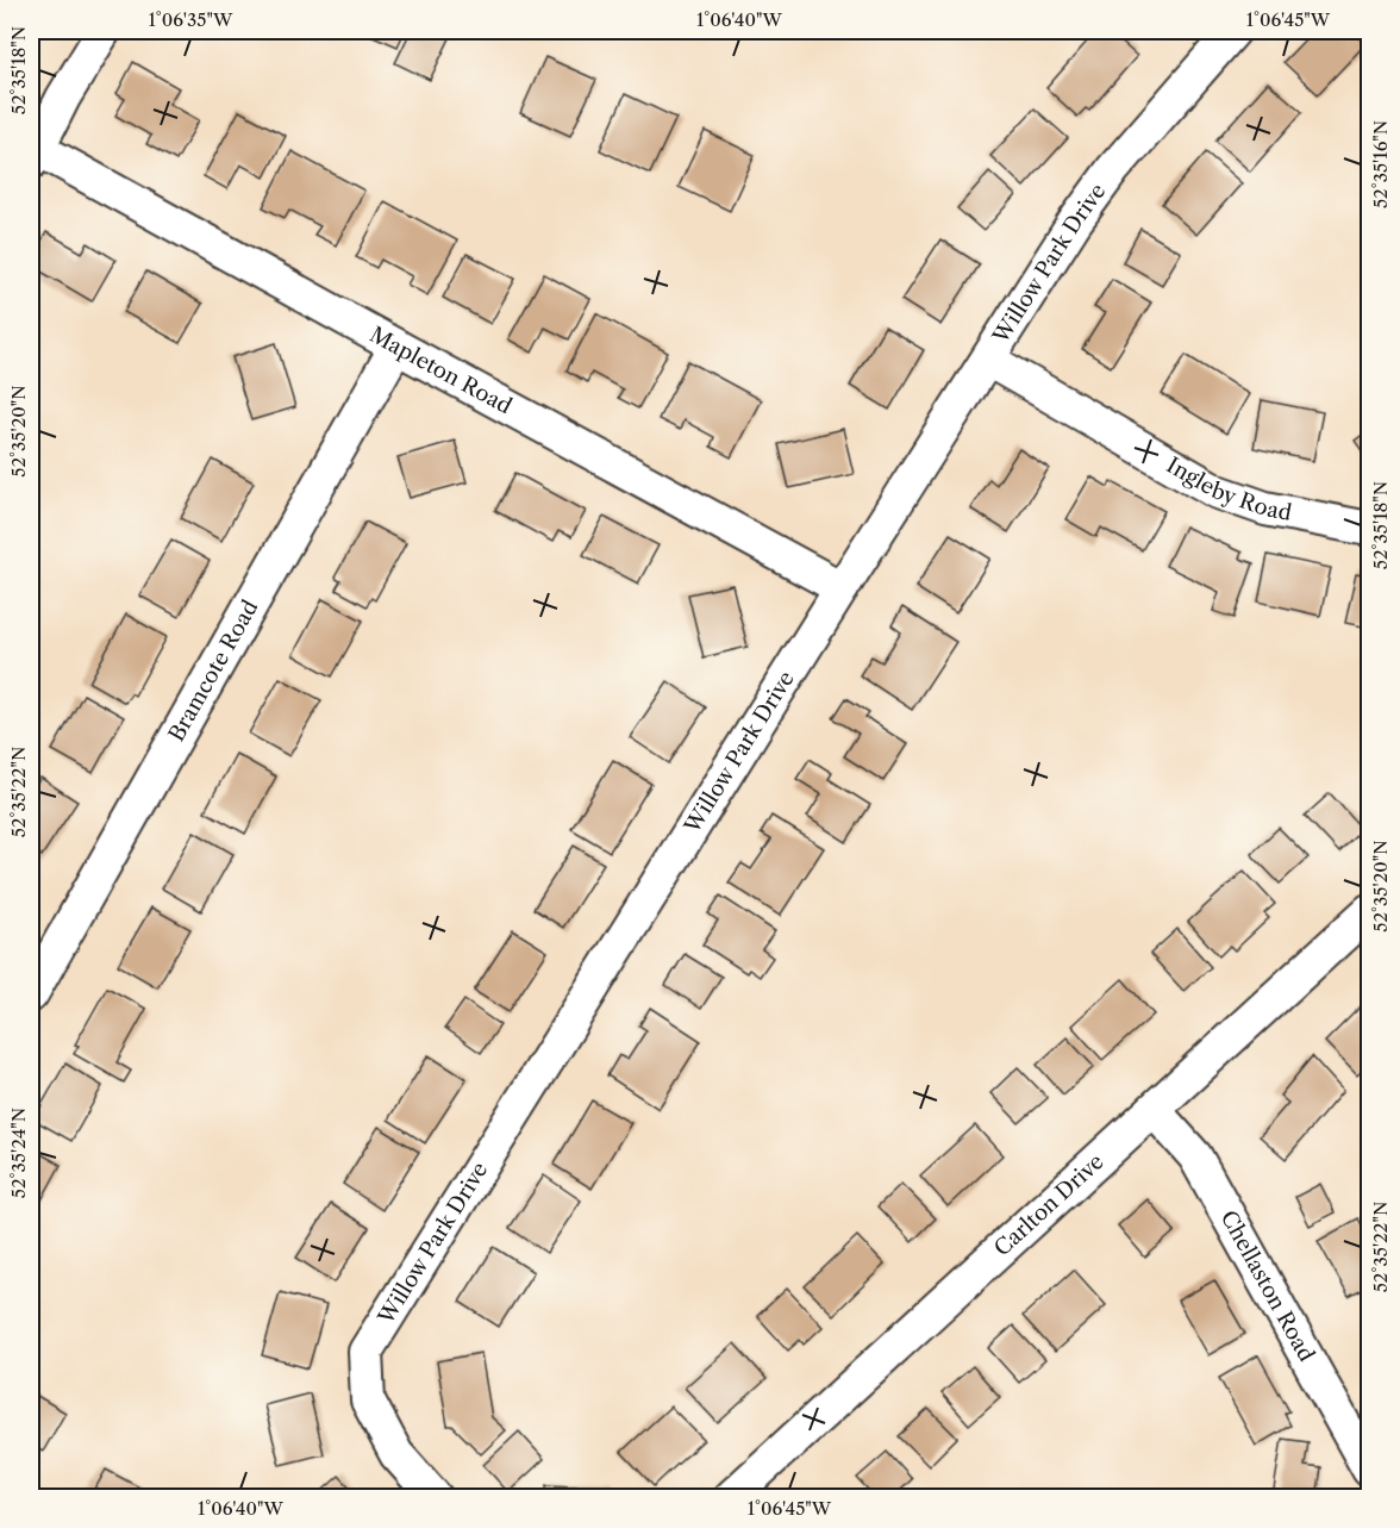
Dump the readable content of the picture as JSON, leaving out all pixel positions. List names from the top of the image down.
{
  "streets": {
    "street": [
      "Willow Park Drive",
      "Mapleton Road",
      "Ingleby Road",
      "Bramcote Road",
      "Carlton Drive",
      "Chellaston Road"
    ]
  },
  "crossings": [
    ["Willow Park Drive", "Mapleton Road"],
    ["Willow Park Drive", "Ingleby Road"],
    ["Mapleton Road", "Bramcote Road"],
    ["Carlton Drive", "Chellaston Road"]
  ],
  "coordinates": [
    "1°06'35\"W",
    "1°06'40\"W",
    "1°06'45\"W",
    "52°35'18\"N",
    "52°35'16\"N",
    "52°35'20\"N",
    "52°35'22\"N",
    "52°35'24\"N"
  ]
}
